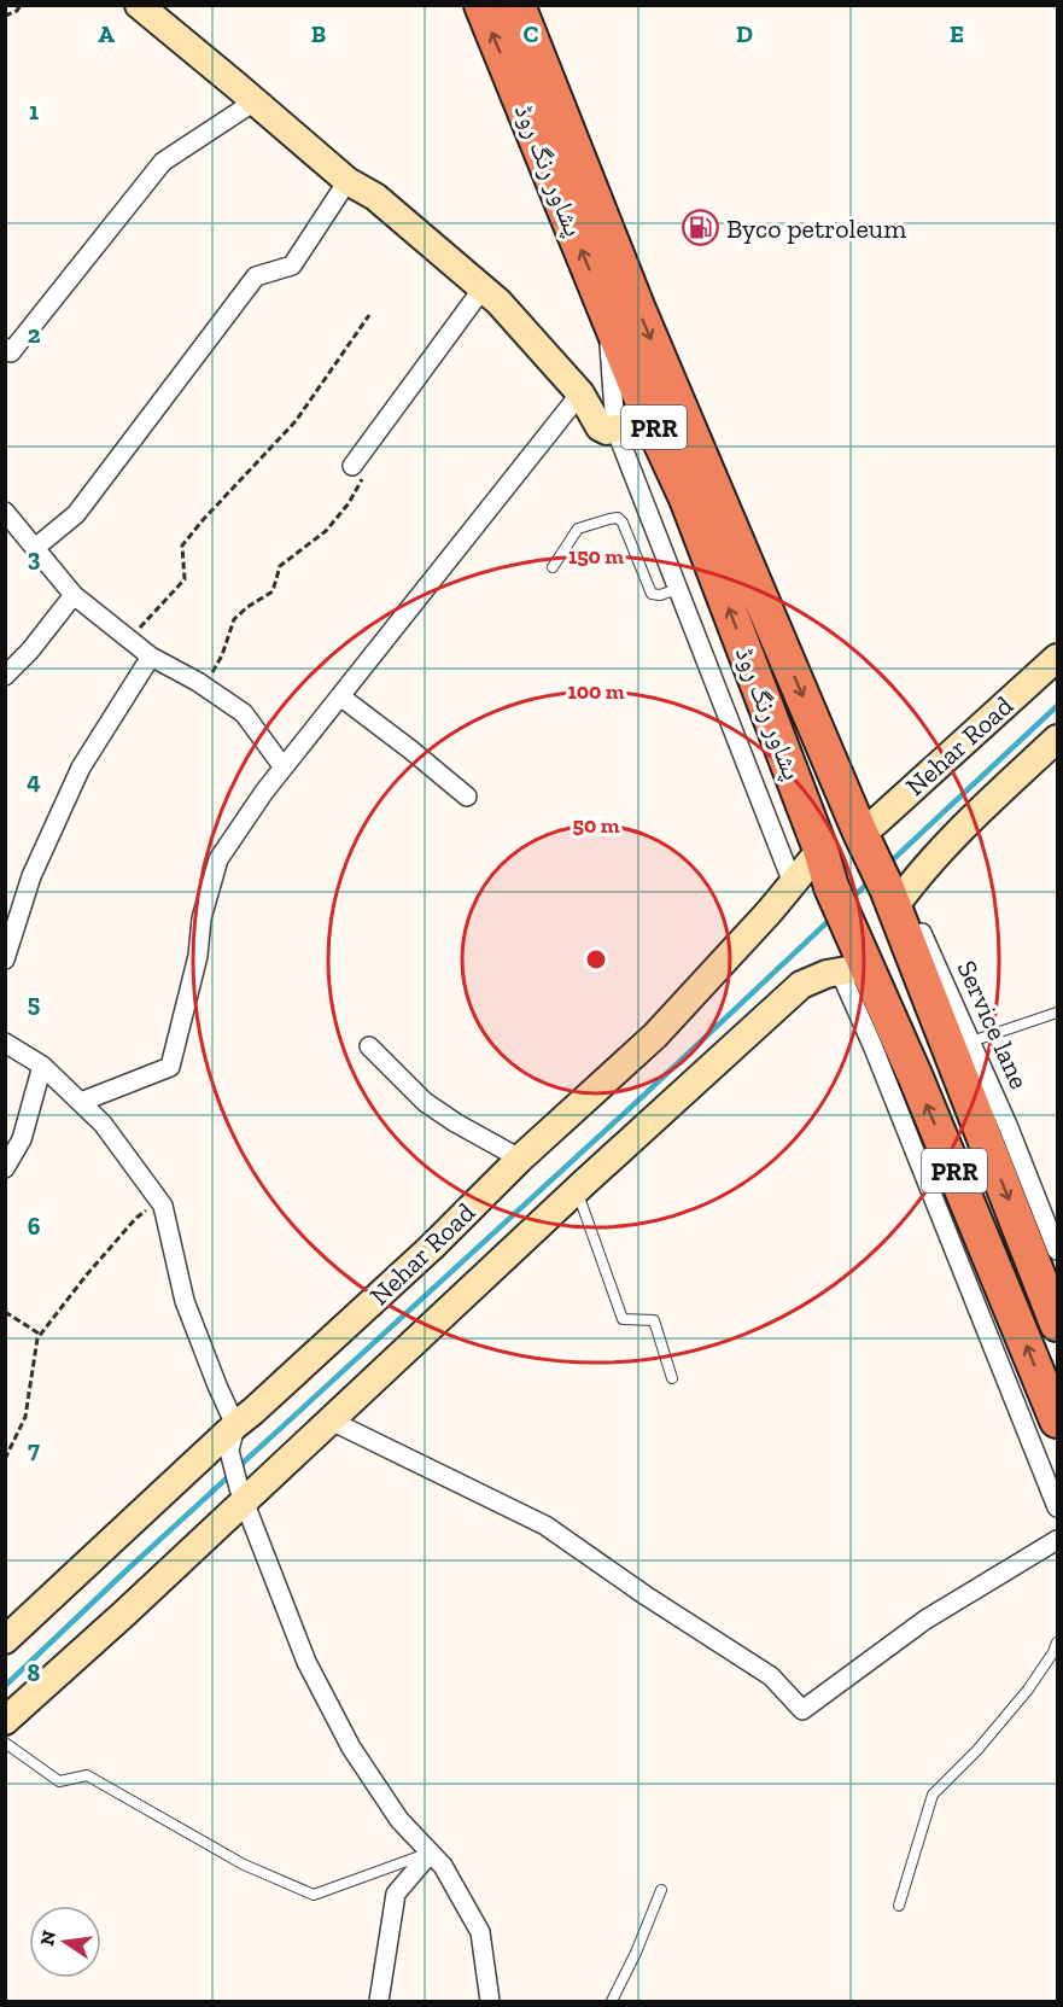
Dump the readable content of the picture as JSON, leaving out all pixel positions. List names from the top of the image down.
{
  "streets": {
    "highway": ["پشاور رنگ روڈ", "PRR"],
    "main road": ["Nehar Road"],
    "street": ["Service lane"]
  },
  "crossings": [
    ["پشاور رنگ روڈ", "Nehar Road"],
    ["پشاور رنگ روڈ", "Service lane"]
  ],
  "places": {
    "fuel station": ["Byco petroleum"]
  },
  "north": "left",
  "grid": {
    "columns": [
      "A",
      "B",
      "C",
      "D",
      "E"
    ],
    "rows": [
      "1",
      "2",
      "3",
      "4",
      "5",
      "6",
      "7",
      "8"
    ]
  },
  "rings": ["150 m", "100 m", "50 m"]
}
